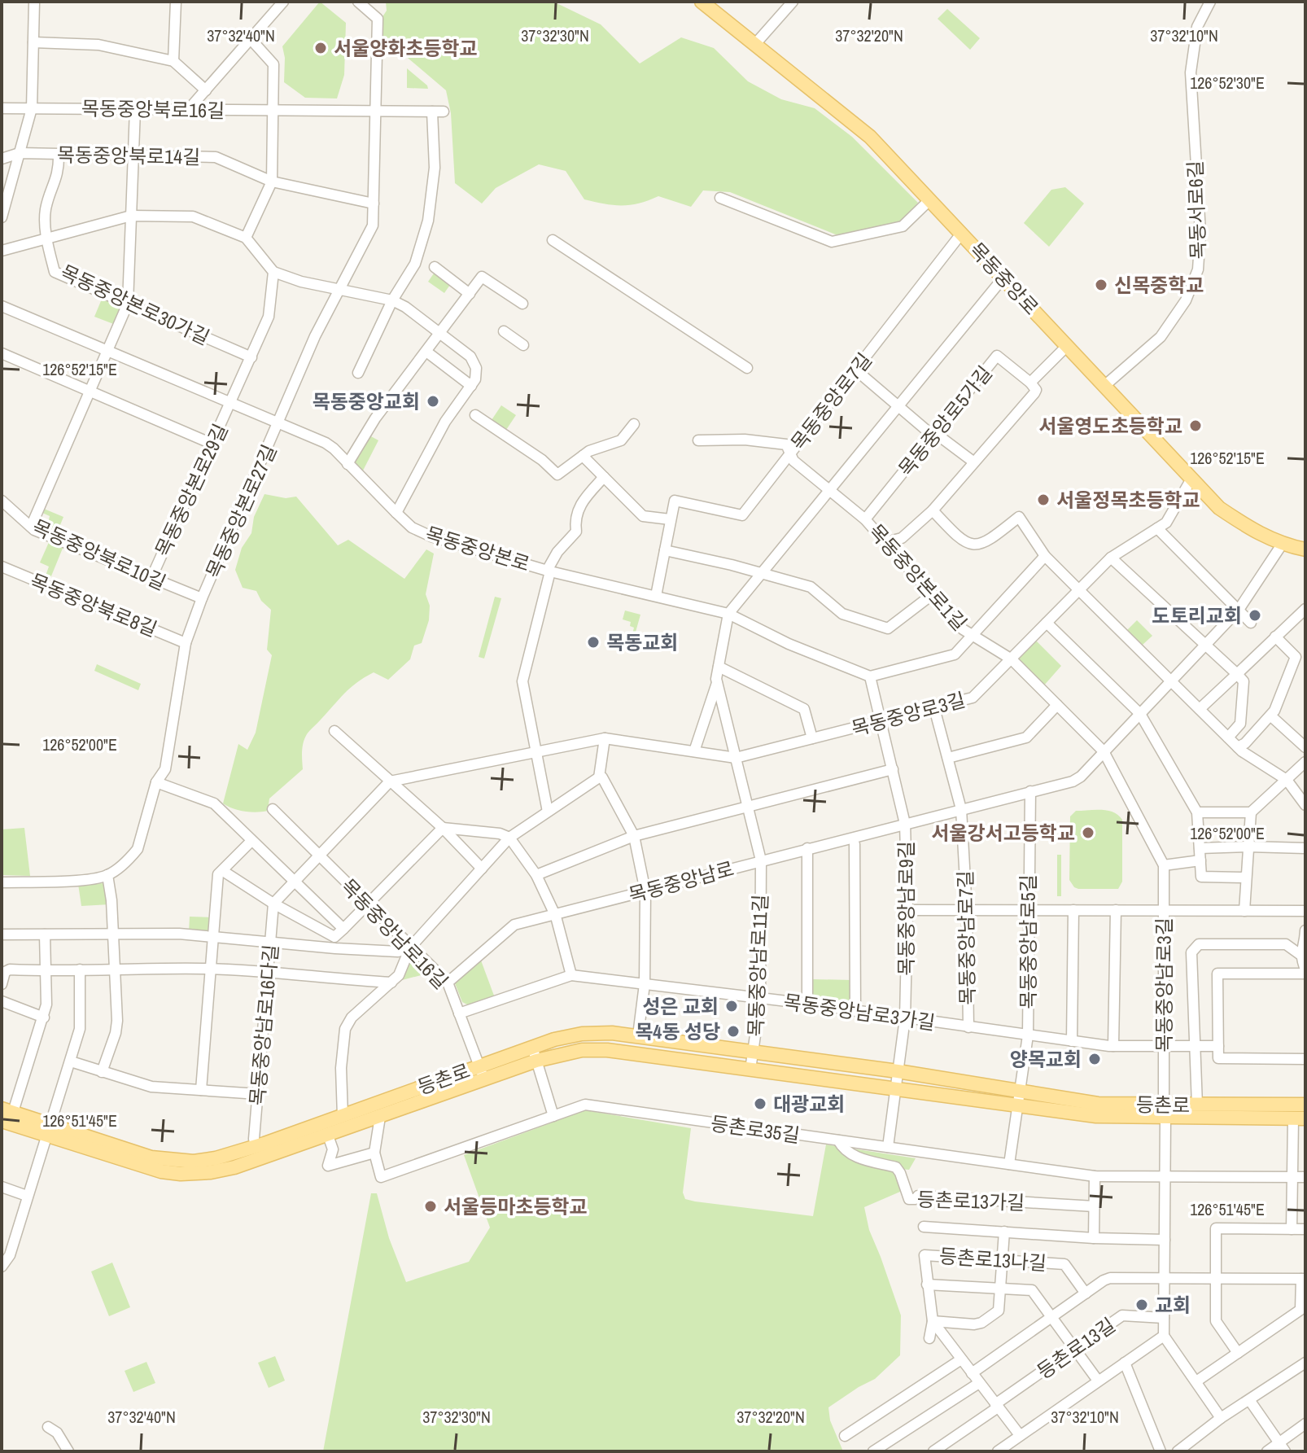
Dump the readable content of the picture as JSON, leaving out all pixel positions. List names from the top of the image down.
{
  "streets": {
    "main road": ["목동중앙로", "등촌로"],
    "street": [
      "목동중앙북로16길",
      "목동중앙북로14길",
      "목동서로6길",
      "목동중앙본로30가길",
      "목동중앙로7길",
      "목동중앙로5가길",
      "목동중앙본로29길",
      "목동중앙본로27길",
      "목동중앙본로",
      "목동중앙북로10길",
      "목동중앙본로1길",
      "목동중앙북로8길",
      "목동중앙로3길",
      "목동중앙남로",
      "목동중앙남로9길",
      "목동중앙남로16길",
      "목동중앙남로7길",
      "목동중앙남로5길",
      "목동중앙남로11길",
      "목동중앙남로3길",
      "목동중앙남로3가길",
      "목동중앙남로16다길",
      "등촌로35길",
      "등촌로13가길",
      "등촌로13나길",
      "등촌로13길"
    ]
  },
  "crossings": [
    ["목동중앙북로16길", "목동중앙본로27길"],
    ["목동중앙북로14길", "목동중앙본로30가길"],
    ["목동중앙북로14길", "목동중앙본로27길"],
    ["목동서로6길", "목동중앙로"],
    ["목동중앙로", "목동중앙로7길"],
    ["목동중앙로", "목동중앙로3길"],
    ["목동중앙로", "목동중앙남로"],
    ["목동중앙본로30가길", "목동중앙본로29길"],
    ["목동중앙로7길", "목동중앙본로1길"],
    ["목동중앙로5가길", "목동중앙본로1길"],
    ["목동중앙본로29길", "목동중앙본로"],
    ["목동중앙본로29길", "목동중앙북로10길"],
    ["목동중앙본로27길", "목동중앙본로"],
    ["목동중앙본로27길", "목동중앙북로10길"],
    ["목동중앙본로", "목동중앙남로9길"],
    ["목동중앙본로1길", "목동중앙로3길"],
    ["목동중앙본로1길", "목동중앙남로3길"],
    ["목동중앙로3길", "목동중앙남로9길"],
    ["목동중앙로3길", "목동중앙남로11길"],
    ["목동중앙남로", "목동중앙남로9길"],
    ["목동중앙남로", "목동중앙남로16길"],
    ["목동중앙남로", "목동중앙남로7길"],
    ["목동중앙남로", "목동중앙남로5길"],
    ["목동중앙남로", "목동중앙남로11길"],
    ["목동중앙남로", "목동중앙남로3길"],
    ["목동중앙남로9길", "목동중앙남로3가길"],
    ["목동중앙남로9길", "등촌로"],
    ["목동중앙남로16길", "목동중앙남로3가길"],
    ["목동중앙남로16길", "등촌로"],
    ["목동중앙남로7길", "목동중앙남로3가길"],
    ["목동중앙남로5길", "목동중앙남로3가길"],
    ["목동중앙남로5길", "등촌로"],
    ["목동중앙남로11길", "목동중앙남로3가길"],
    ["목동중앙남로11길", "등촌로"],
    ["목동중앙남로3길", "목동중앙남로3가길"],
    ["목동중앙남로3길", "등촌로"],
    ["목동중앙남로16다길", "등촌로"],
    ["등촌로", "등촌로35길"],
    ["등촌로35길", "등촌로13가길"]
  ],
  "places": [
    "서울양화초등학교",
    "신목중학교",
    "목동중앙교회",
    "서울영도초등학교",
    "서울정목초등학교",
    "도토리교회",
    "목동교회",
    "서울강서고등학교",
    "성은 교회",
    "목4동 성당",
    "양목교회",
    "대광교회",
    "서울등마초등학교",
    "교회"
  ],
  "coordinates": [
    "37°32'40\"N",
    "37°32'30\"N",
    "37°32'20\"N",
    "37°32'10\"N",
    "126°52'30\"E",
    "126°52'15\"E",
    "126°52'00\"E",
    "126°51'45\"E"
  ]
}
